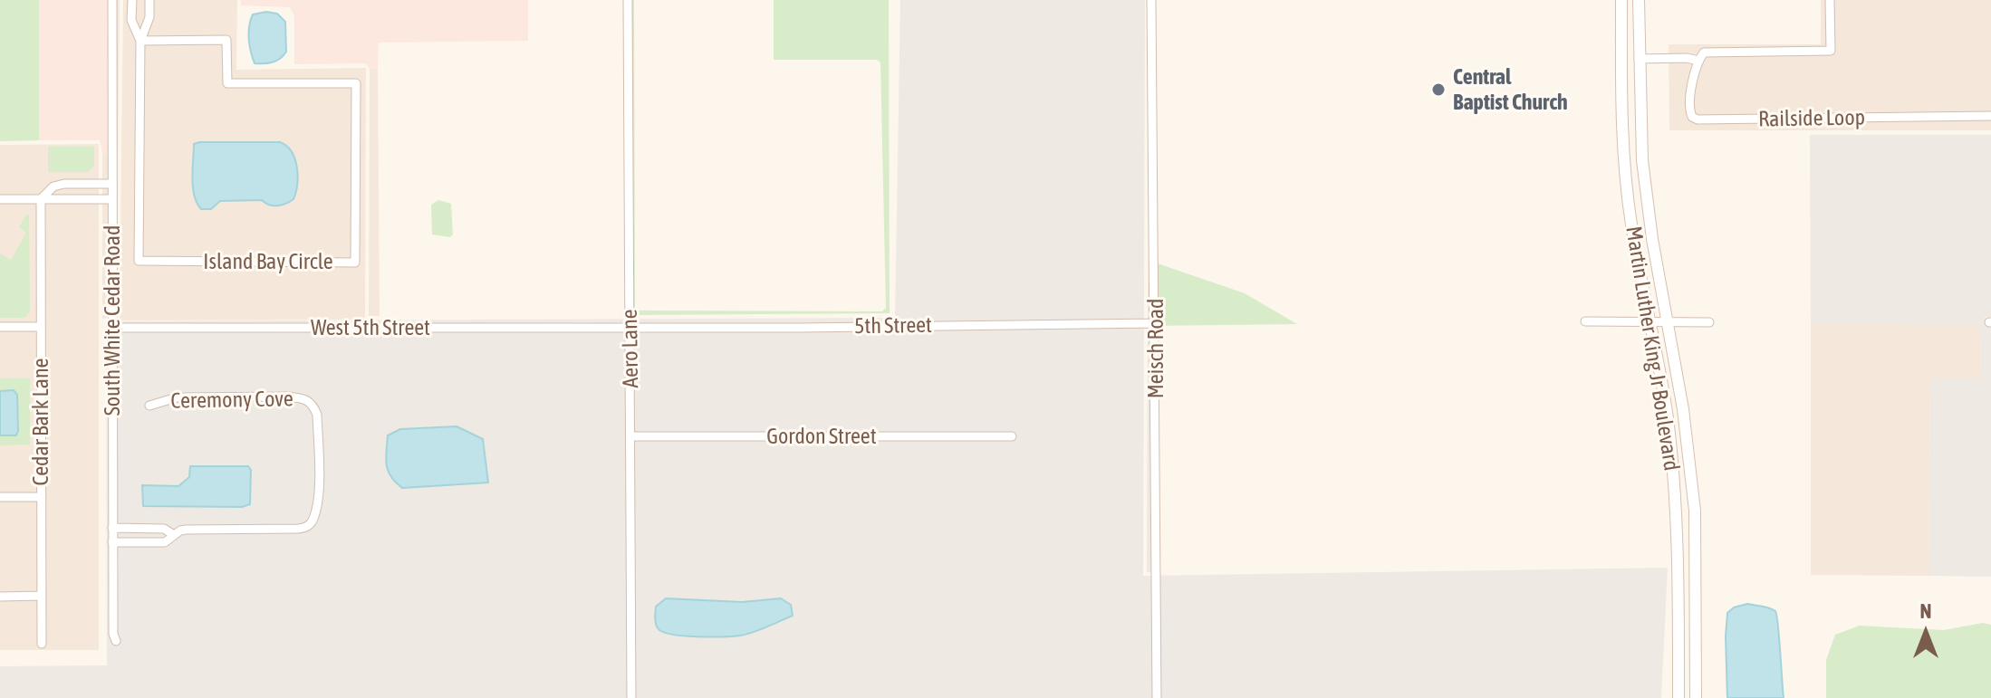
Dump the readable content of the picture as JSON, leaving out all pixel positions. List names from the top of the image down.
{
  "streets": {
    "main road": ["Martin Luther King Jr Boulevard"],
    "street": [
      "Railside Loop",
      "Island Bay Circle",
      "South White Cedar Road",
      "5th Street",
      "West 5th Street",
      "Aero Lane",
      "Meisch Road",
      "Ceremony Cove",
      "Cedar Bark Lane",
      "Gordon Street"
    ]
  },
  "crossings": [
    ["South White Cedar Road", "West 5th Street"],
    ["South White Cedar Road", "Ceremony Cove"],
    ["5th Street", "West 5th Street"],
    ["5th Street", "Aero Lane"],
    ["5th Street", "Meisch Road"],
    ["West 5th Street", "Aero Lane"],
    ["Aero Lane", "Gordon Street"]
  ],
  "places": ["Central Baptist Church"],
  "north": "top"
}
